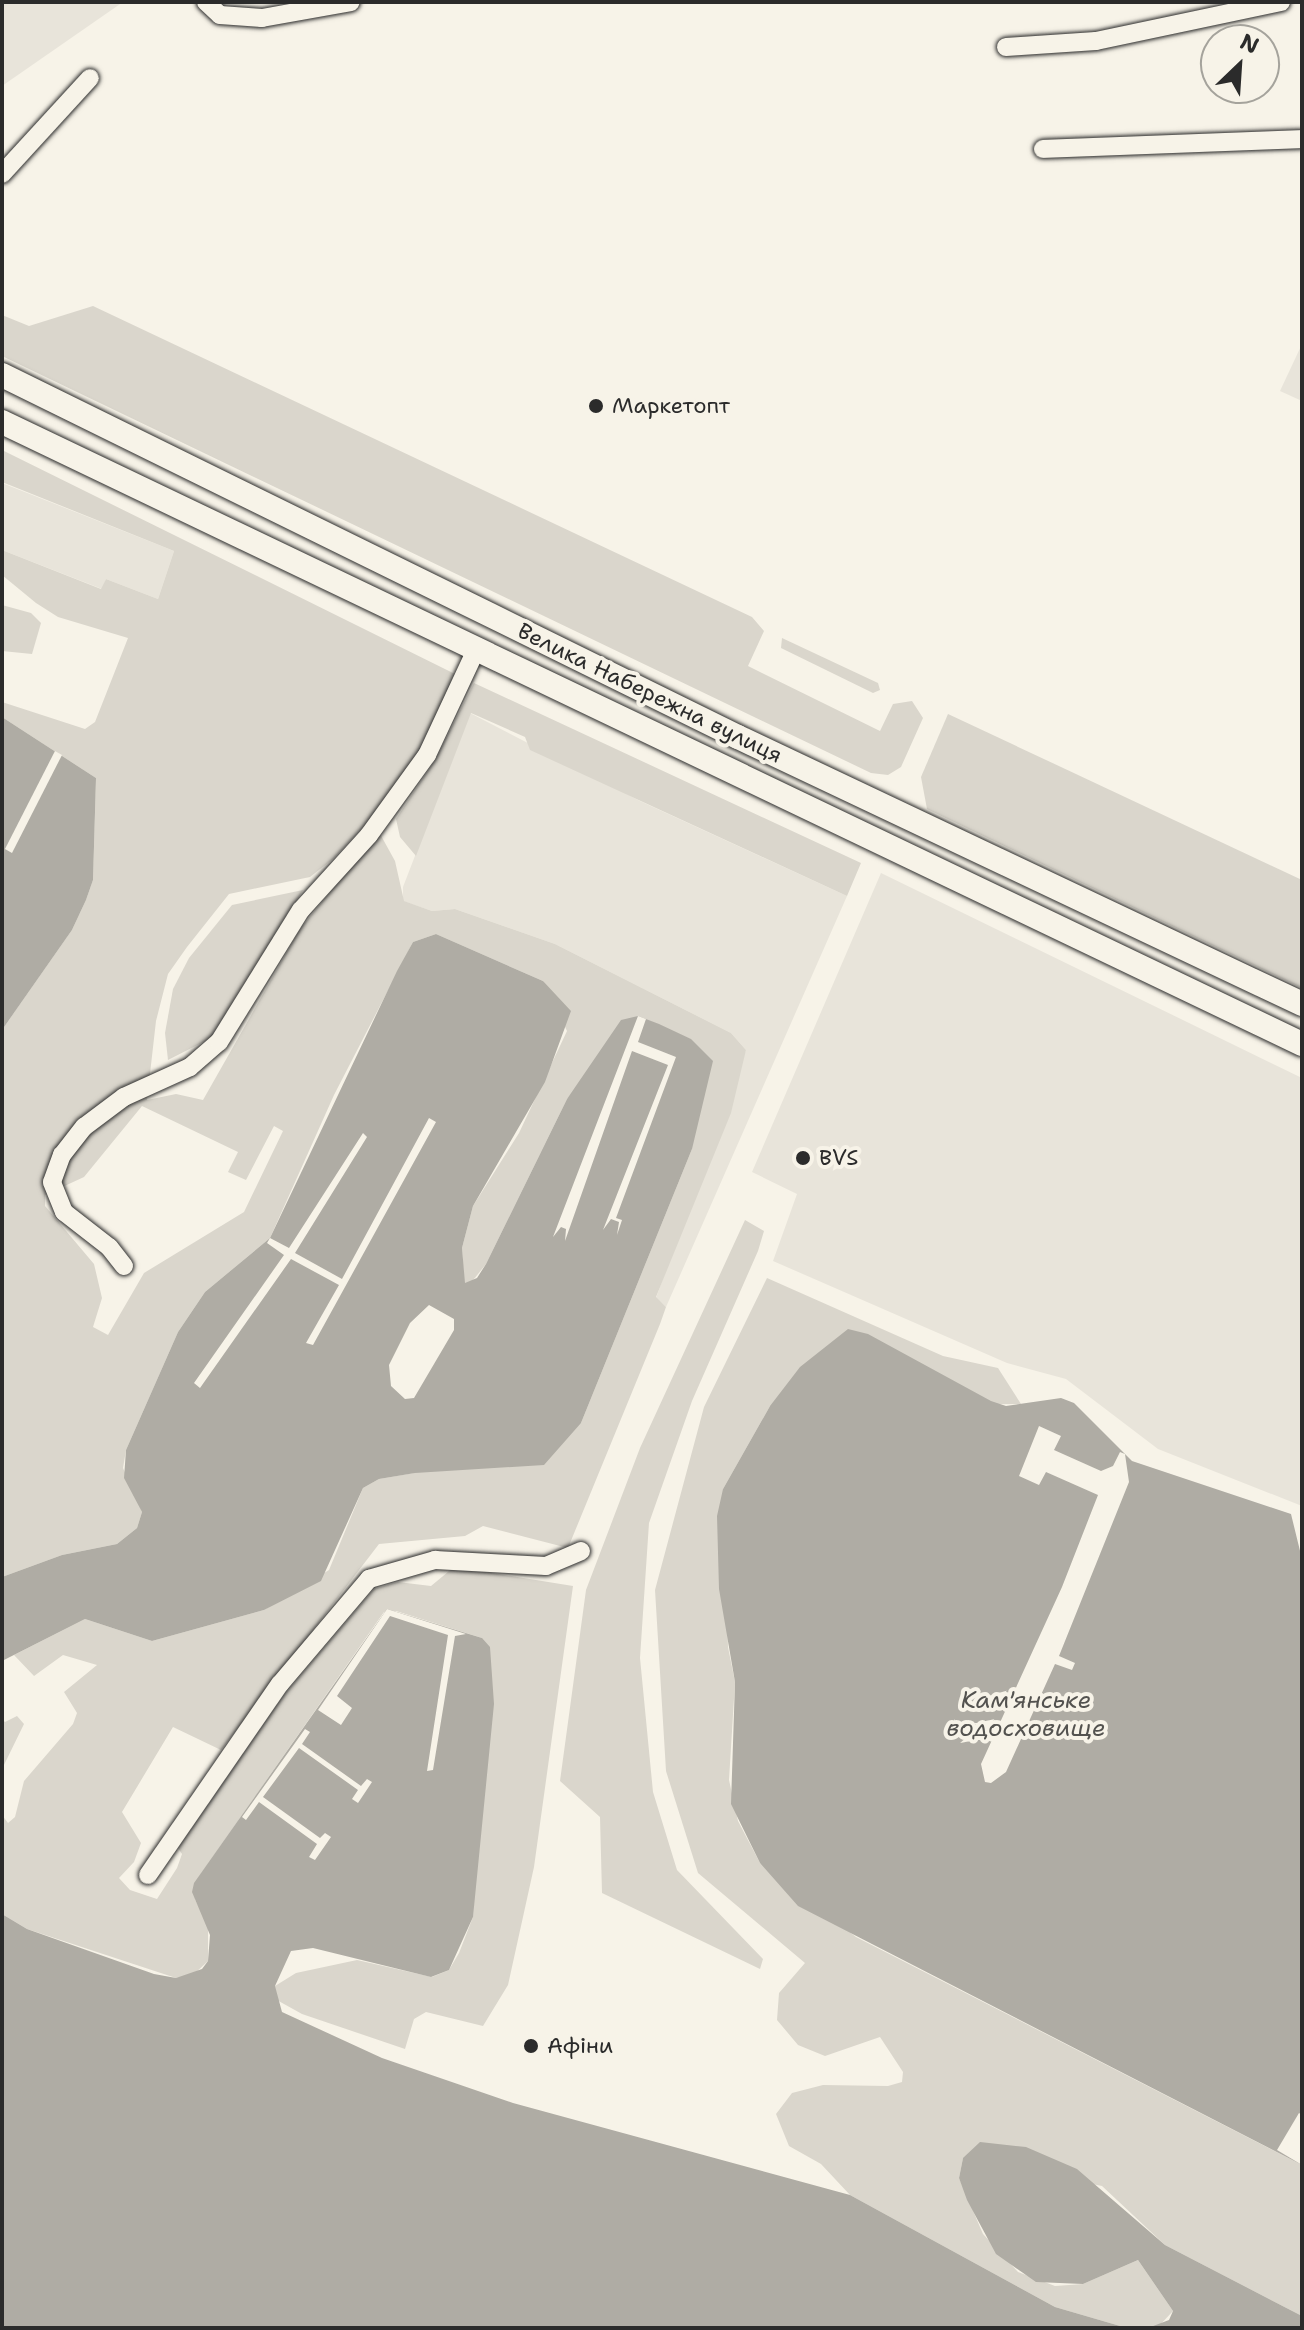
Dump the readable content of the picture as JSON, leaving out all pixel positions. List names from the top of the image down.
{
  "streets": {
    "street": ["Велика Набережна вулиця"]
  },
  "water": ["Кам'янське водосховище"],
  "places": ["Маркетопт", "BVS", "Афіни"],
  "north": "top right"
}
